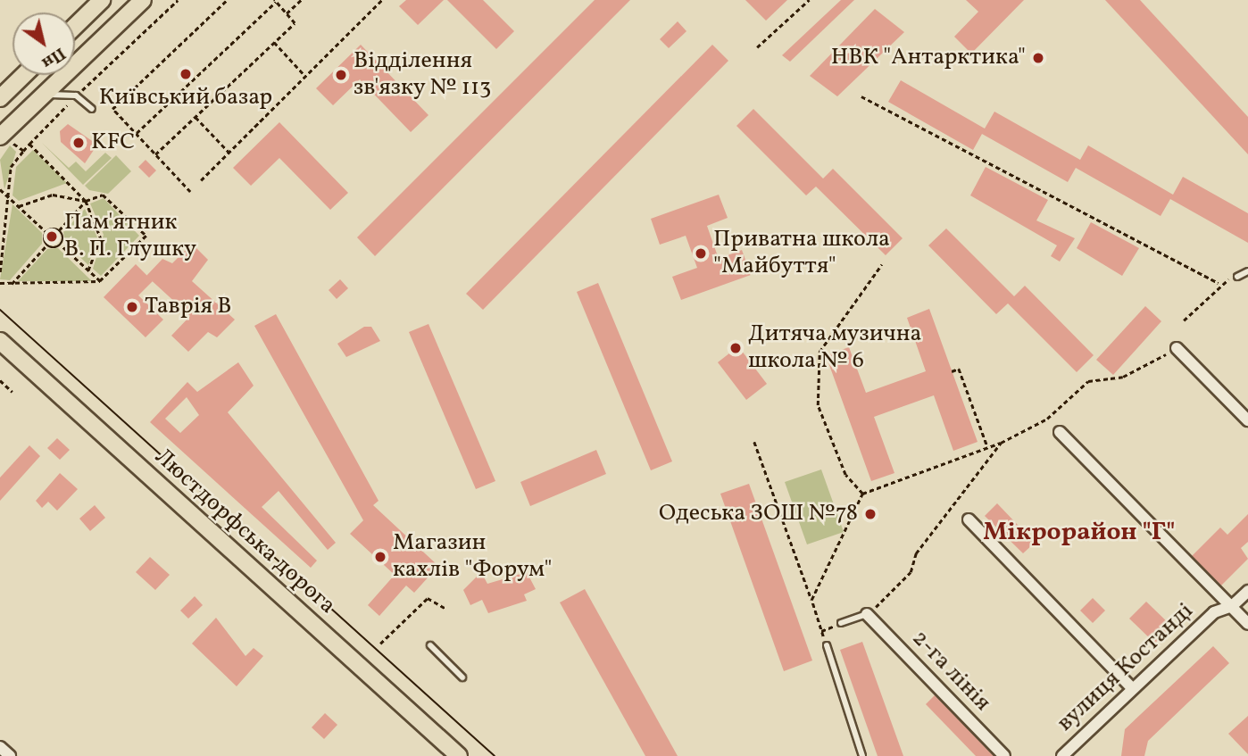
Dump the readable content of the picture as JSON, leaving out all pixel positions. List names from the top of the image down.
{
  "streets": {
    "main road": ["Люстдорфська дорога"],
    "street": ["вулиця Костанді", "2-га лінія"]
  },
  "districts": ["Мікрорайон \"Г\""],
  "places": [
    "НВК \"Антарктика\"",
    "Київський базар",
    "Відділення зв'язку № 113",
    "KFC",
    "Пам'ятник В. П. Глушку",
    "Приватна школа \"Майбуття\"",
    "Таврія В",
    "Дитяча музична школа № 6",
    "Одеська ЗОШ №78",
    "Магазин кахлів \"Форум\""
  ],
  "north": "bottom right"
}
